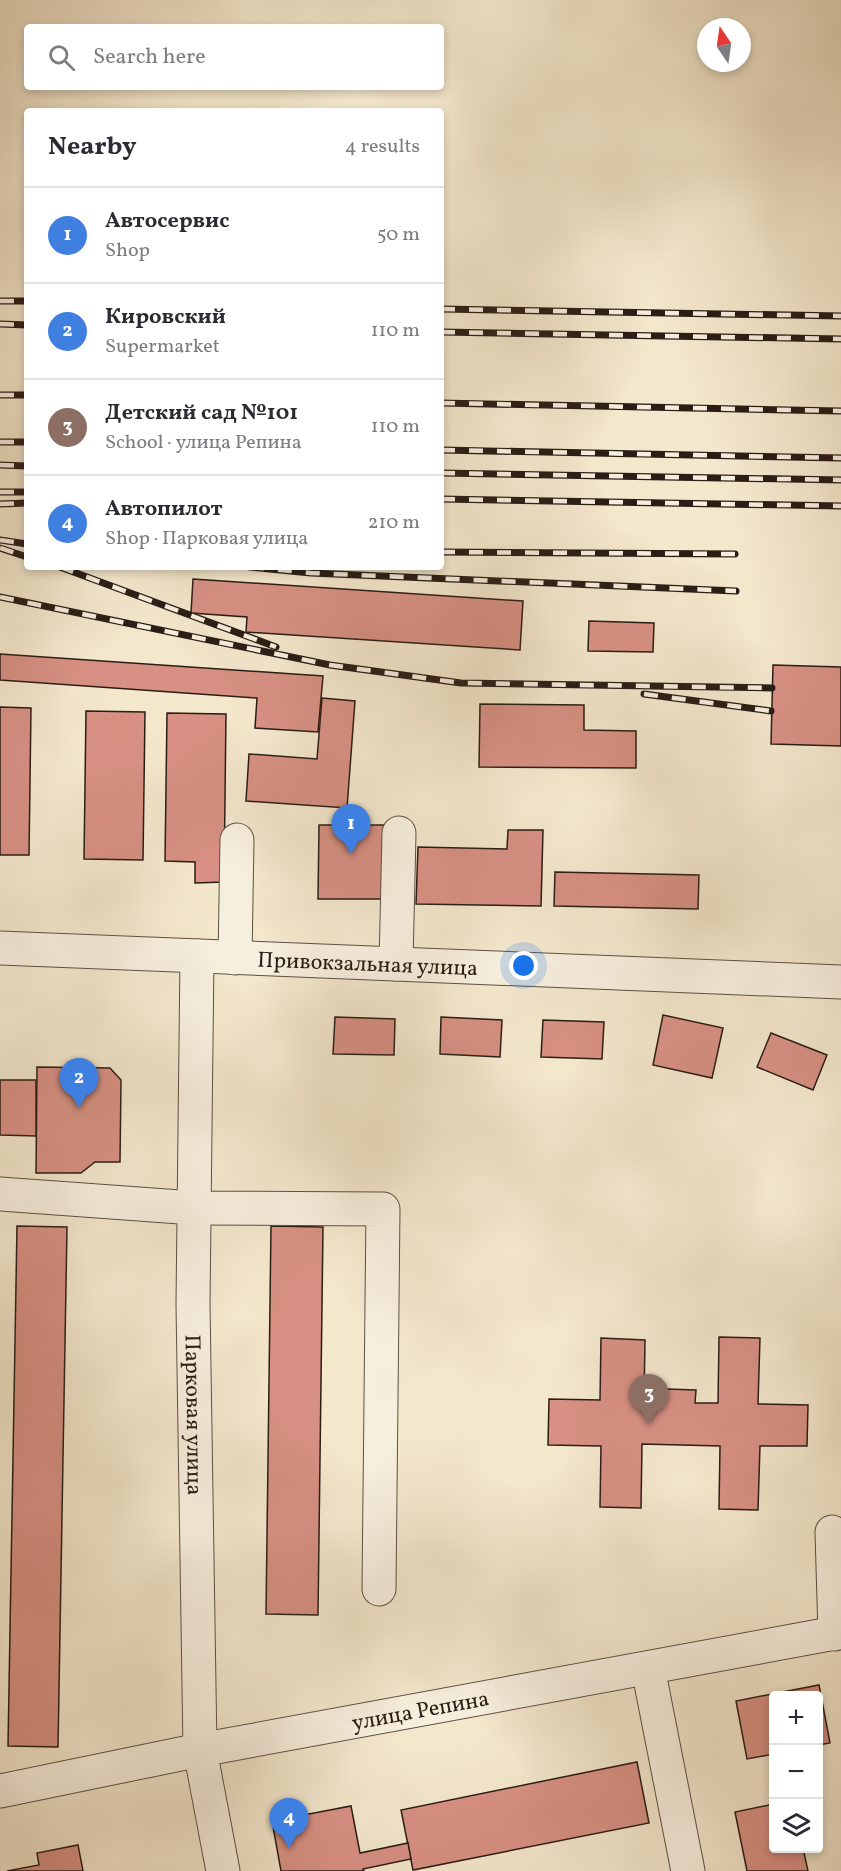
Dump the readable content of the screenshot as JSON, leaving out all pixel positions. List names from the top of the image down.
{
  "streets": {
    "street": ["Привокзальная улица", "Парковая улица", "улица Репина"]
  },
  "crossings": [
    ["Привокзальная улица", "Парковая улица"],
    ["Парковая улица", "улица Репина"]
  ],
  "north": "top",
  "page": {
    "search": "Search here",
    "heading": ["Nearby", "4 results"],
    "list": [
      {
        "mark": "1",
        "name": "Автосервис",
        "note": "Shop",
        "value": "50 m"
      },
      {
        "mark": "2",
        "name": "Кировский",
        "note": "Supermarket",
        "value": "110 m"
      },
      {
        "mark": "3",
        "name": "Детский сад №101",
        "note": "School · улица Репина",
        "value": "110 m"
      },
      {
        "mark": "4",
        "name": "Автопилот",
        "note": "Shop · Парковая улица",
        "value": "210 m"
      }
    ],
    "pins": [
      "1",
      "2",
      "3",
      "4"
    ],
    "map_buttons": ["+", "−"]
  }
}
